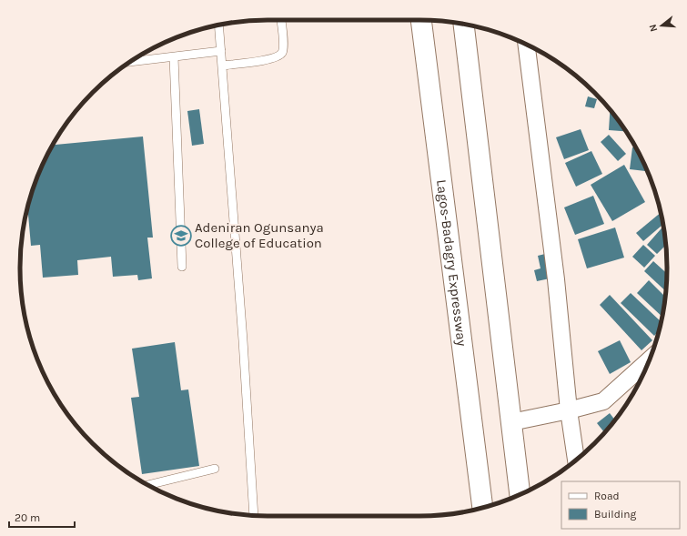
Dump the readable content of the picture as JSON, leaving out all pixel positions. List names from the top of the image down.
{
  "streets": {
    "highway": ["Lagos-Badagry Expressway"]
  },
  "places": {
    "school or university": ["Adeniran Ogunsanya College of Education"]
  },
  "legend": ["Road", "Building"],
  "scale_bar": "20 m",
  "north": "left"
}
